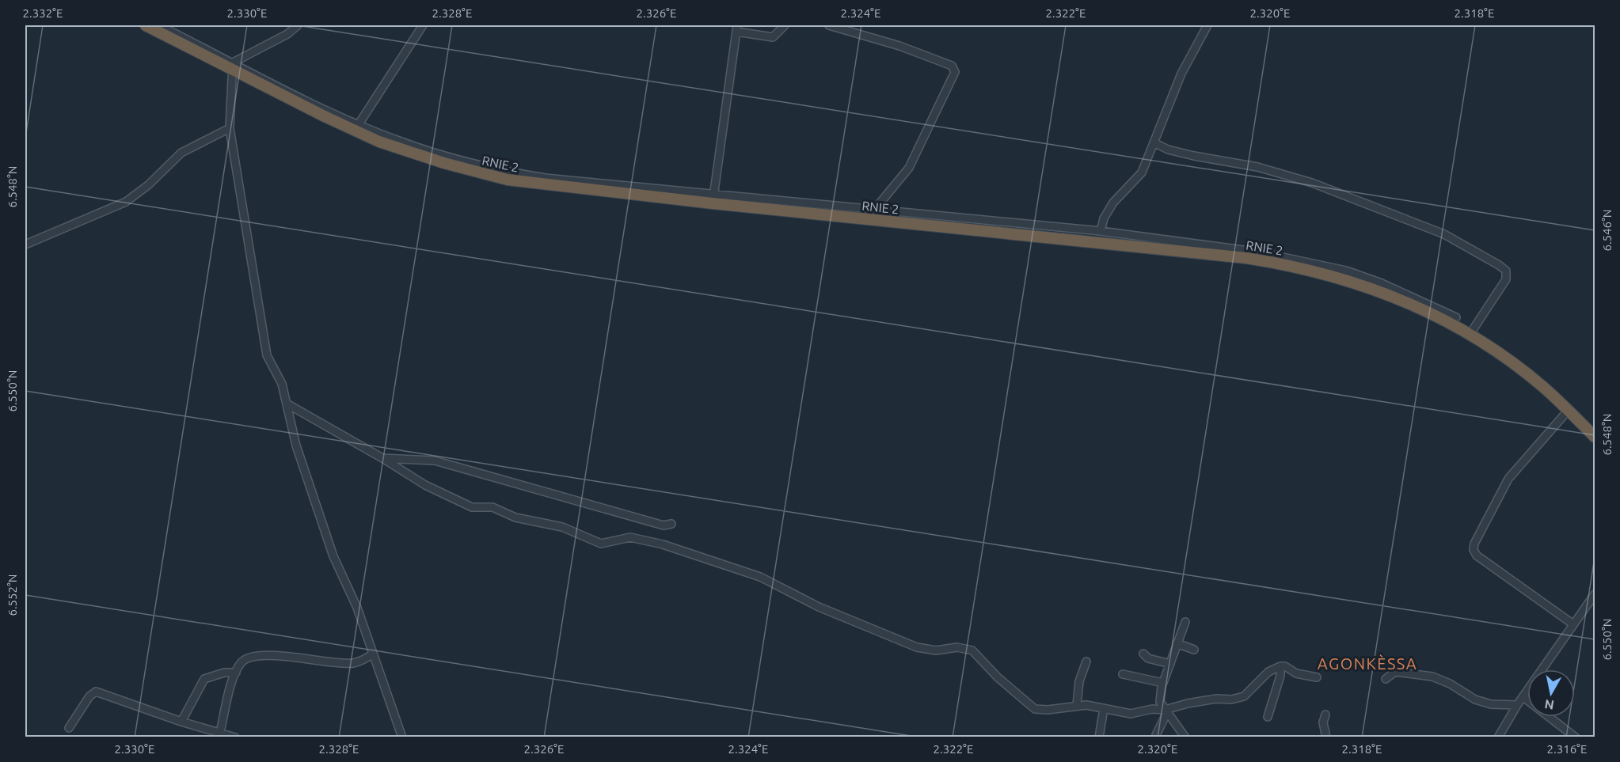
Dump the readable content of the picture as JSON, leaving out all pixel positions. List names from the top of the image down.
{
  "streets": {
    "highway": ["RNIE 2"]
  },
  "districts": ["AGONKÈSSA"],
  "north": "bottom",
  "coordinates": [
    "2.332°E",
    "2.330°E",
    "2.328°E",
    "2.326°E",
    "2.324°E",
    "2.322°E",
    "2.320°E",
    "2.318°E",
    "6.548°N",
    "6.546°N",
    "6.550°N",
    "6.552°N",
    "2.316°E"
  ]
}
